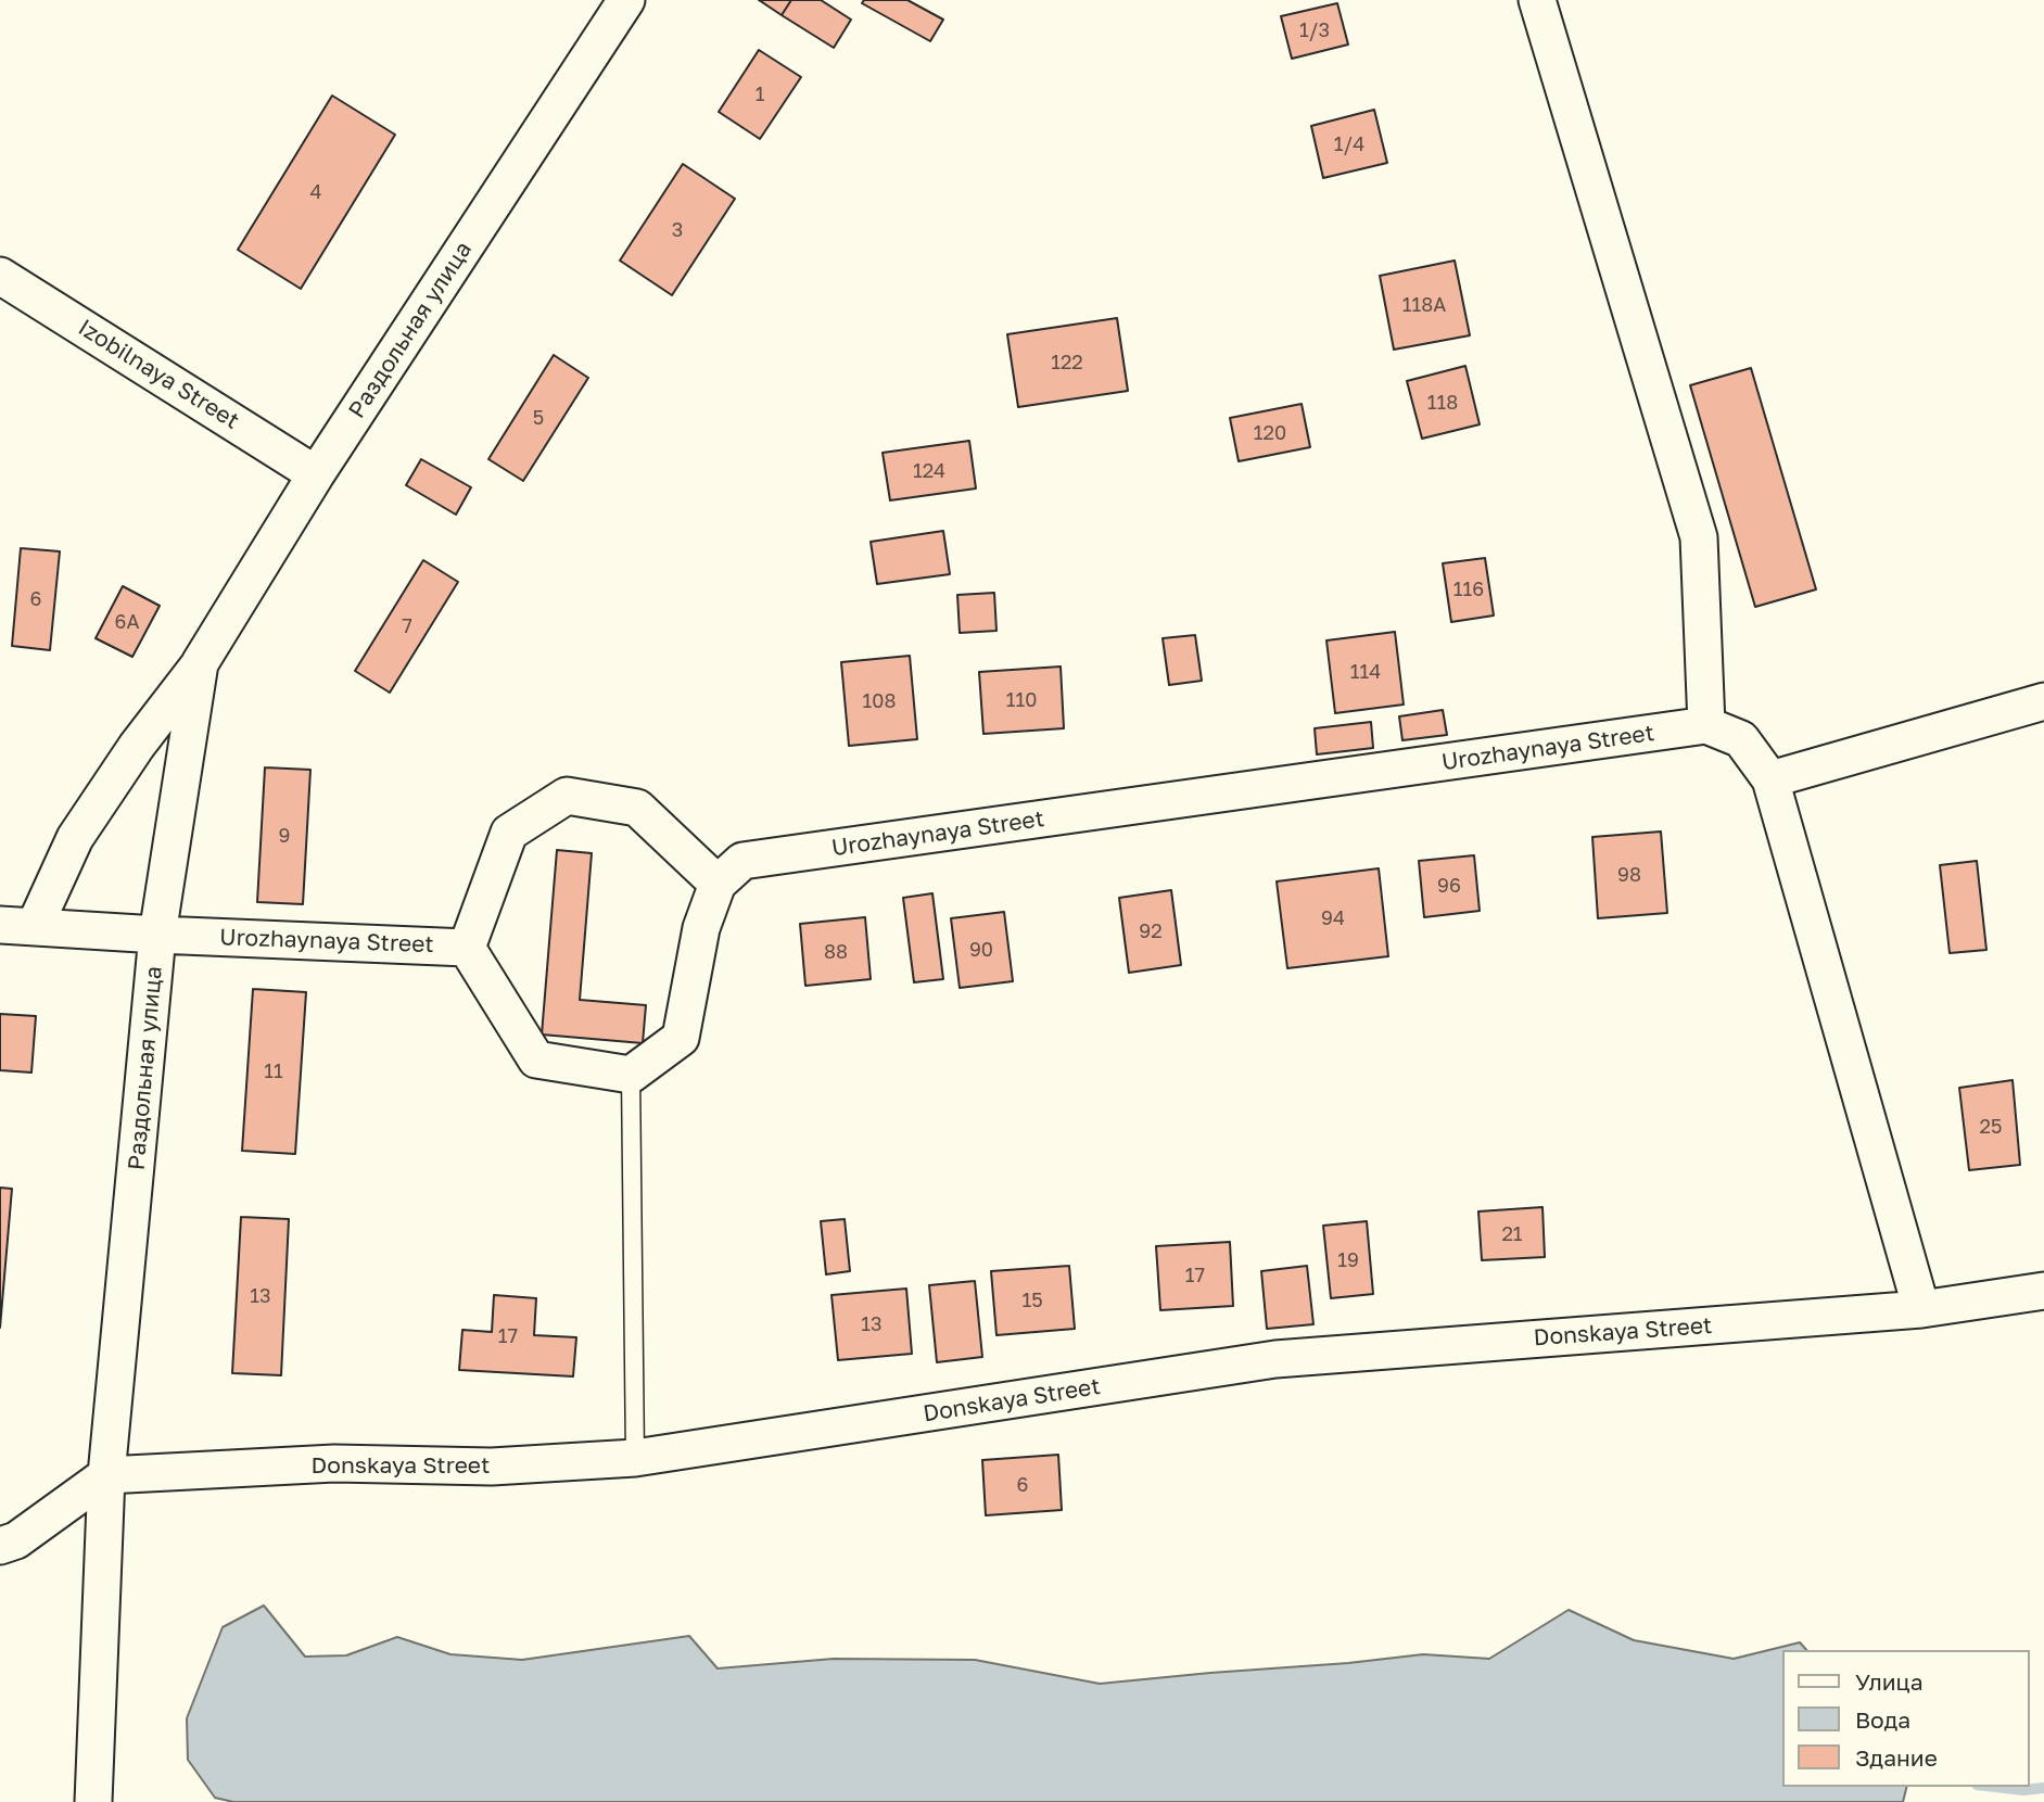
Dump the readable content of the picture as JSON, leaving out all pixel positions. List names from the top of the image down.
{
  "streets": {
    "street": [
      "Раздольная улица",
      "Izobilnaya Street",
      "Urozhaynaya Street",
      "Donskaya Street"
    ]
  },
  "crossings": [
    ["Раздольная улица", "Izobilnaya Street"],
    ["Раздольная улица", "Urozhaynaya Street"],
    ["Раздольная улица", "Donskaya Street"]
  ],
  "house_numbers": [
    "1/3",
    "1",
    "1/4",
    "4",
    "3",
    "118А",
    "122",
    "118",
    "5",
    "120",
    "124",
    "116",
    "6",
    "6А",
    "7",
    "114",
    "110",
    "108",
    "9",
    "98",
    "96",
    "94",
    "92",
    "90",
    "88",
    "11",
    "25",
    "21",
    "19",
    "17",
    "13",
    "15",
    "13",
    "17",
    "6"
  ],
  "legend": ["Улица", "Вода", "Здание"]
}
